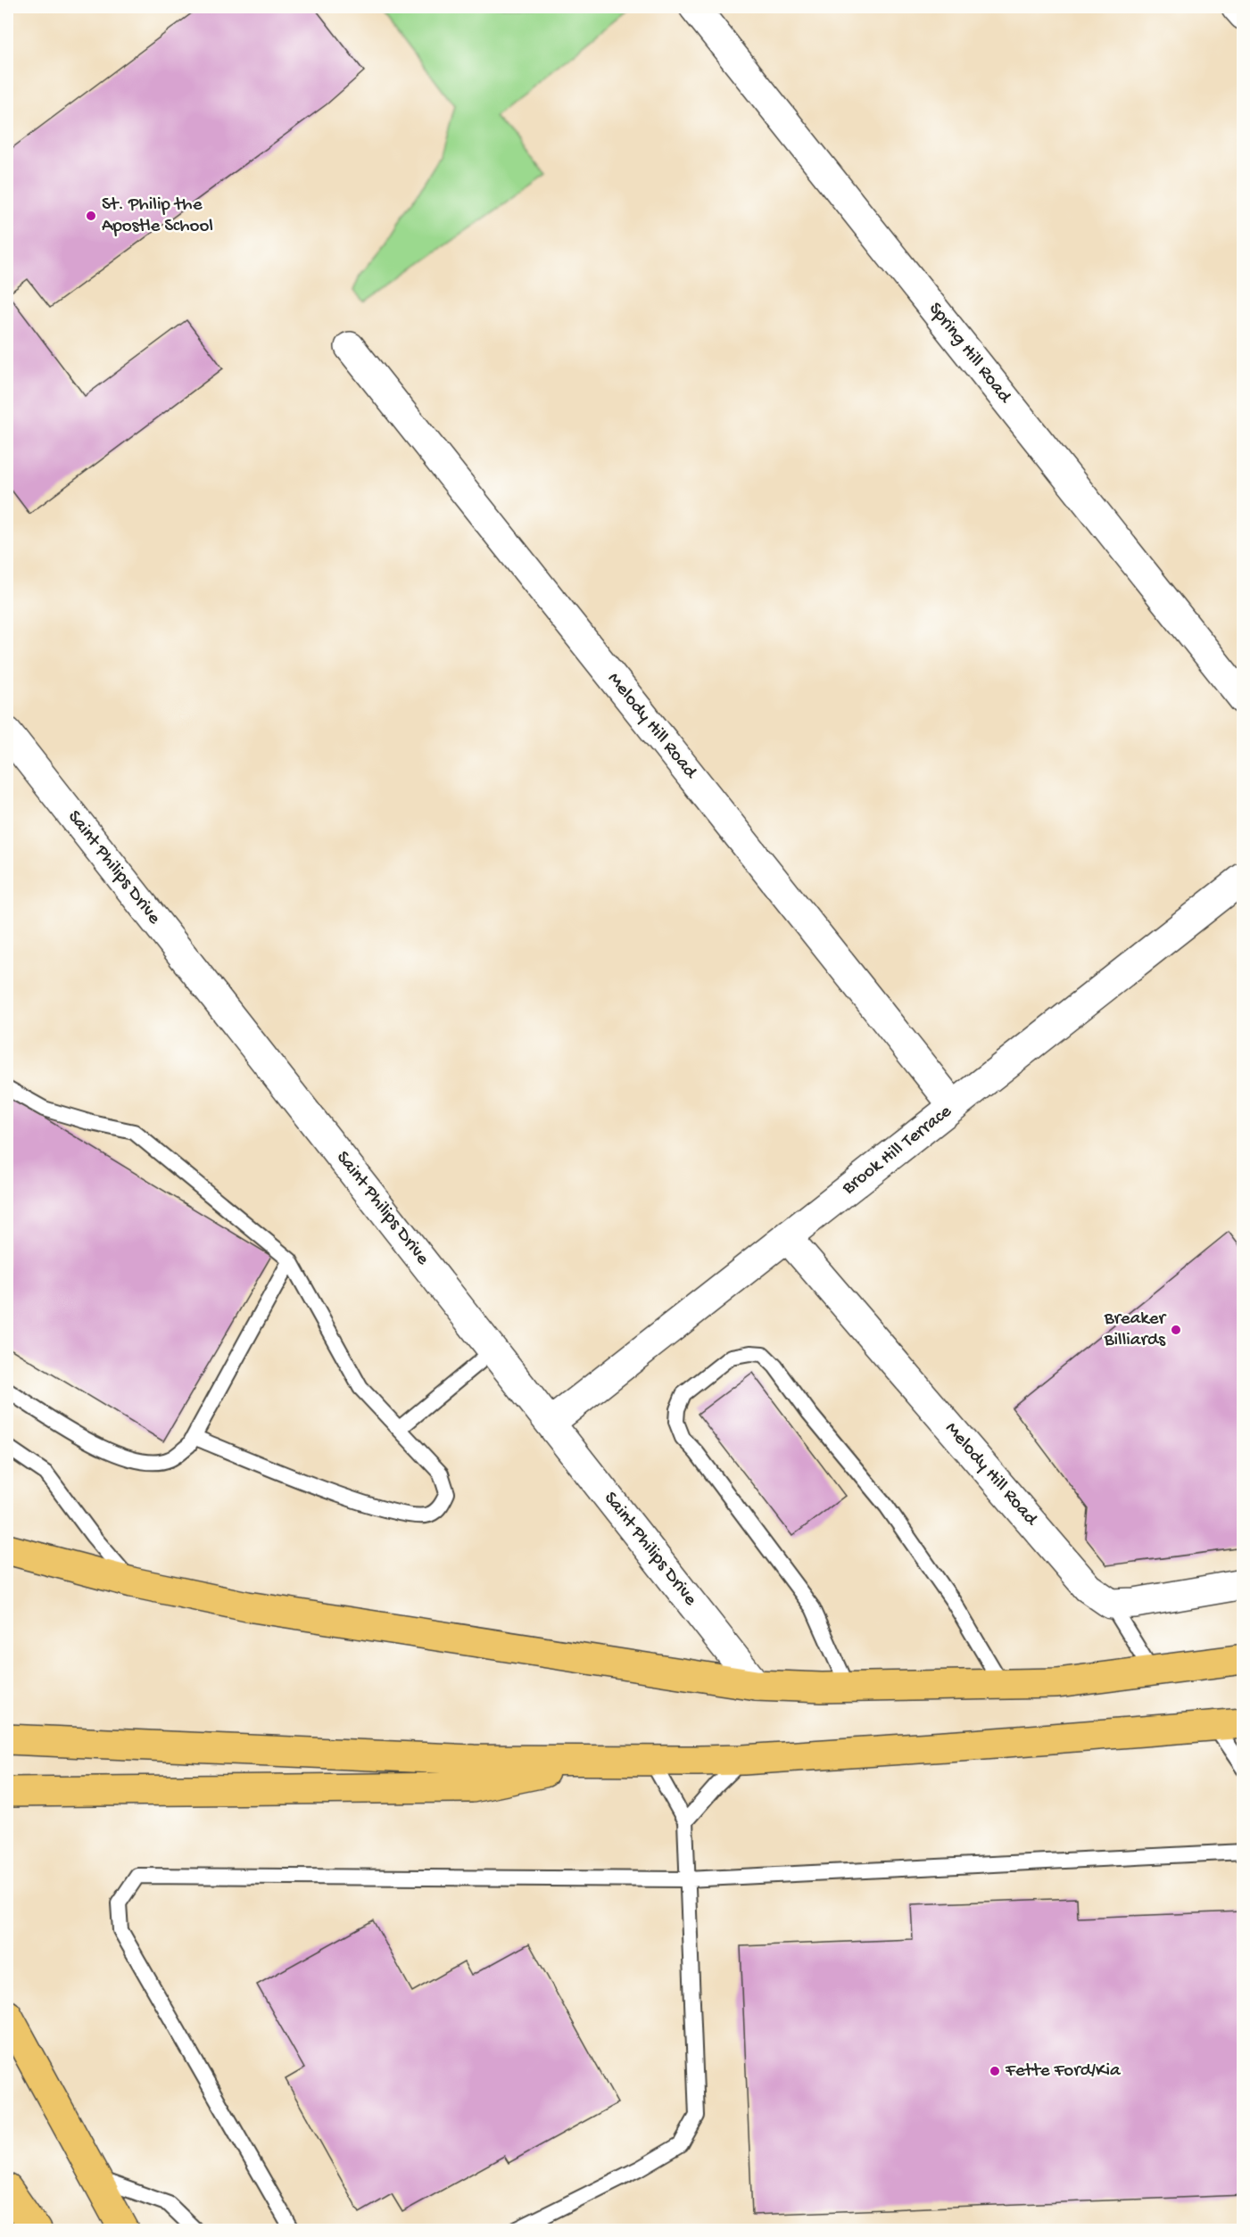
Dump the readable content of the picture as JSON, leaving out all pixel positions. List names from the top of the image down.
{
  "streets": {
    "street": [
      "Spring Hill Road",
      "Melody Hill Road",
      "Saint Philips Drive",
      "Brook Hill Terrace"
    ]
  },
  "crossings": [
    ["Melody Hill Road", "Brook Hill Terrace"],
    ["Saint Philips Drive", "Brook Hill Terrace"]
  ],
  "places": ["St. Philip the Apostle School", "Breaker Billiards", "Fette Ford/Kia"]
}
